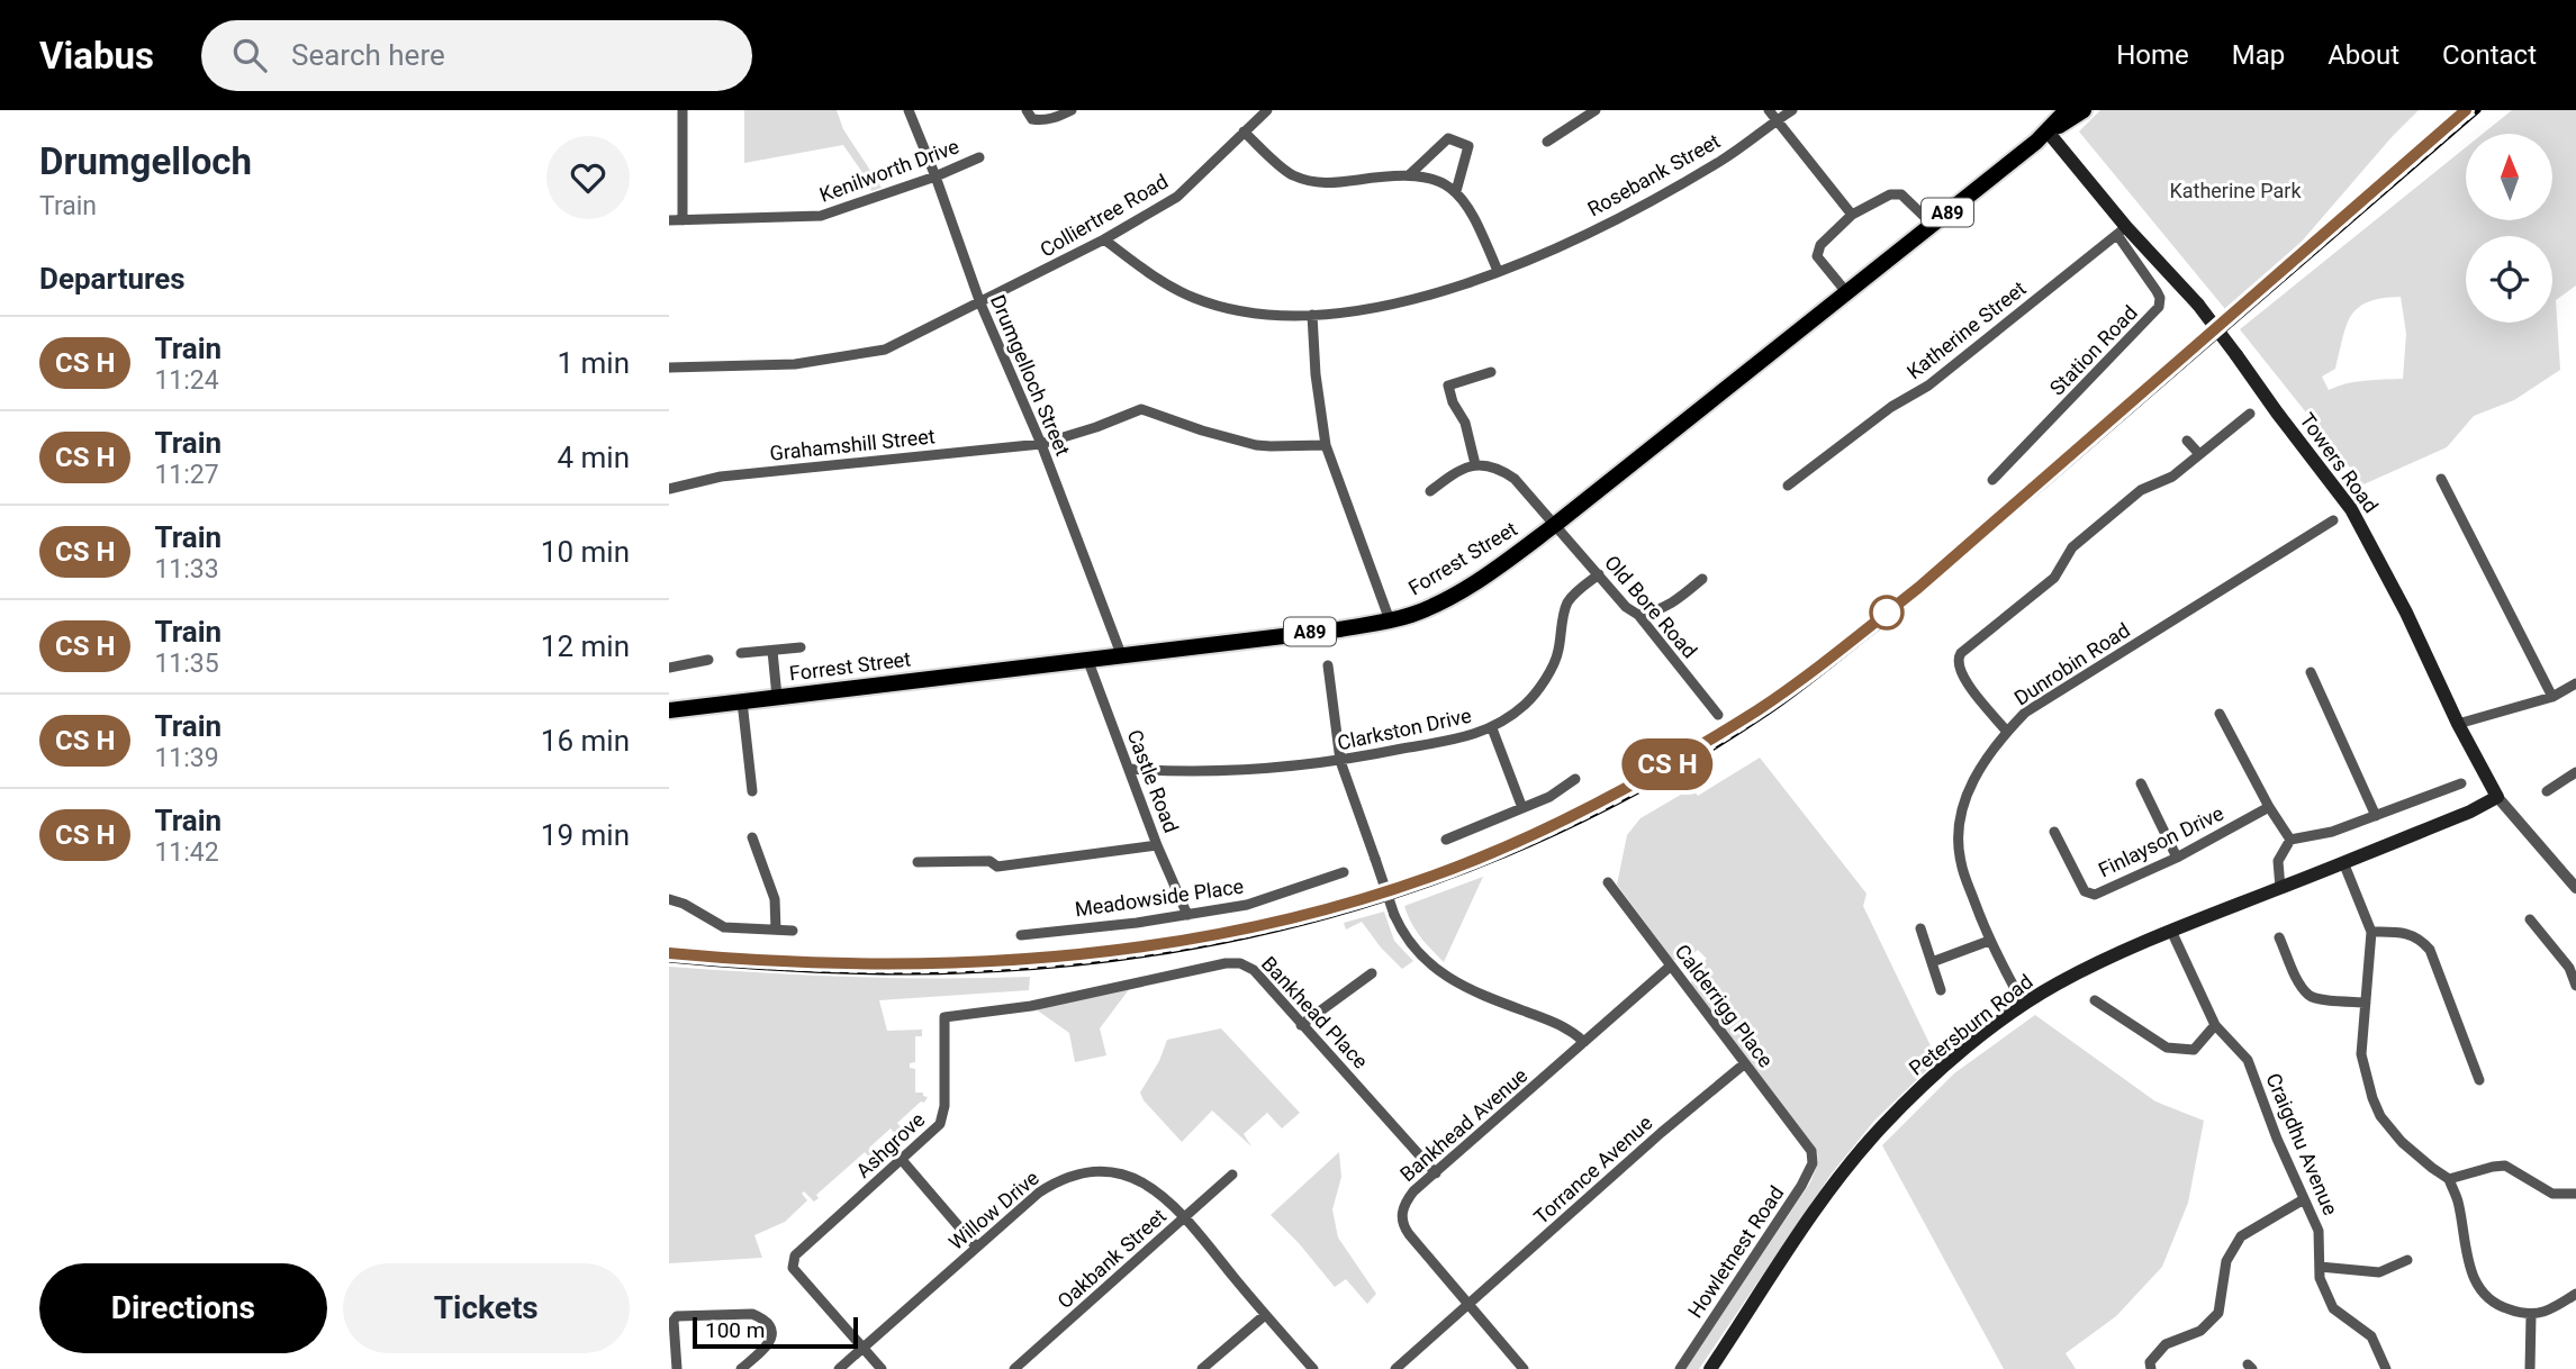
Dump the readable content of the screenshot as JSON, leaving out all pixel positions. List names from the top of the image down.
{
  "streets": {
    "main road": [
      "A89",
      "Towers Road",
      "Forrest Street",
      "Petersburn Road"
    ],
    "street": [
      "Kenilworth Drive",
      "Rosebank Street",
      "Colliertree Road",
      "Katherine Street",
      "Station Road",
      "Drumgelloch Street",
      "Grahamshill Street",
      "Old Bore Road",
      "Dunrobin Road",
      "Clarkston Drive",
      "Castle Road",
      "Finlayson Drive",
      "Meadowside Place",
      "Calderrigg Place",
      "Bankhead Place",
      "Bankhead Avenue",
      "Craigdhu Avenue",
      "Ashgrove",
      "Torrance Avenue",
      "Willow Drive",
      "Howletnest Road",
      "Oakbank Street"
    ]
  },
  "crossings": [
    ["Kenilworth Drive", "Drumgelloch Street"],
    ["Rosebank Street", "Colliertree Road"],
    ["Colliertree Road", "Drumgelloch Street"],
    ["Katherine Street", "Station Road"],
    ["Katherine Street", "Towers Road"],
    ["Station Road", "Towers Road"],
    ["Drumgelloch Street", "Grahamshill Street"],
    ["Drumgelloch Street", "Forrest Street"],
    ["Towers Road", "Forrest Street"],
    ["Towers Road", "Petersburn Road"],
    ["Forrest Street", "Old Bore Road"],
    ["Forrest Street", "Castle Road"],
    ["Old Bore Road", "Clarkston Drive"],
    ["Dunrobin Road", "Petersburn Road"],
    ["Clarkston Drive", "Castle Road"],
    ["Castle Road", "Meadowside Place"],
    ["Calderrigg Place", "Bankhead Avenue"],
    ["Calderrigg Place", "Torrance Avenue"],
    ["Calderrigg Place", "Howletnest Road"],
    ["Bankhead Place", "Bankhead Avenue"],
    ["Bankhead Place", "Ashgrove"],
    ["Petersburn Road", "Craigdhu Avenue"],
    ["Bankhead Avenue", "Torrance Avenue"],
    ["Ashgrove", "Willow Drive"],
    ["Willow Drive", "Oakbank Street"]
  ],
  "parks": ["Katherine Park"],
  "scale_bar": "100 m",
  "north": "top",
  "page": {
    "header": "Viabus",
    "search": "Search here",
    "nav": [
      "Home",
      "Map",
      "About",
      "Contact"
    ],
    "heading": [
      ["Drumgelloch", "Train"],
      "Departures"
    ],
    "on_map": "CS H",
    "list": [
      {
        "mark": "CS H",
        "name": "Train",
        "note": "11:24",
        "value": "1 min"
      },
      {
        "mark": "CS H",
        "name": "Train",
        "note": "11:27",
        "value": "4 min"
      },
      {
        "mark": "CS H",
        "name": "Train",
        "note": "11:33",
        "value": "10 min"
      },
      {
        "mark": "CS H",
        "name": "Train",
        "note": "11:35",
        "value": "12 min"
      },
      {
        "mark": "CS H",
        "name": "Train",
        "note": "11:39",
        "value": "16 min"
      },
      {
        "mark": "CS H",
        "name": "Train",
        "note": "11:42",
        "value": "19 min"
      }
    ],
    "buttons": ["Directions", "Tickets"],
    "scale": "100 m"
  }
}
